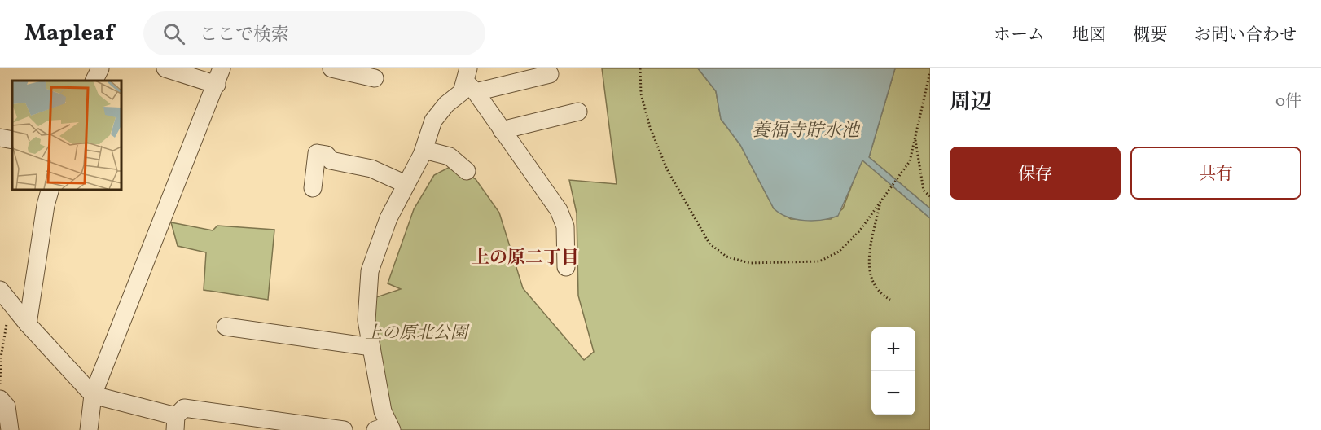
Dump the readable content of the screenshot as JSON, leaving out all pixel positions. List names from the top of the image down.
{
  "districts": ["上の原二丁目"],
  "water": ["養福寺貯水池"],
  "parks": ["上の原北公園"],
  "page": {
    "header": "Mapleaf",
    "search": "ここで検索",
    "nav": [
      "ホーム",
      "地図",
      "概要",
      "お問い合わせ"
    ],
    "heading": ["周辺", "0件"],
    "buttons": ["保存", "共有"],
    "map_buttons": ["+", "−"]
  }
}
